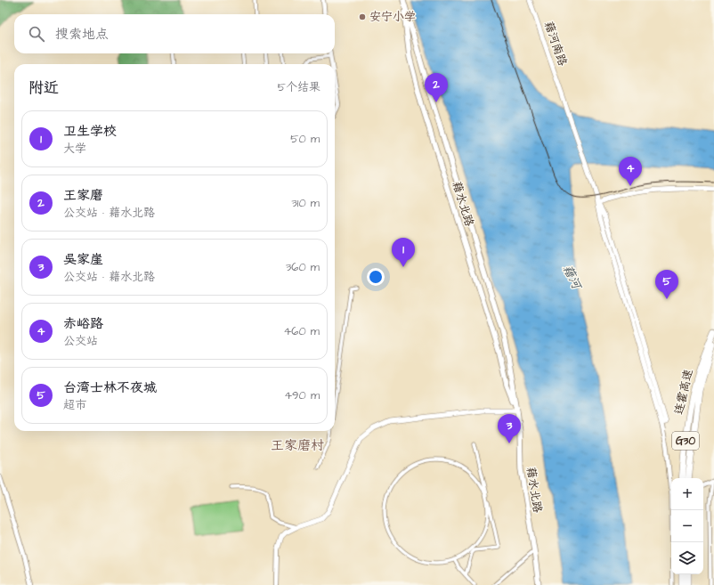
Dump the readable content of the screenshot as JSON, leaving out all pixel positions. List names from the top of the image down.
{
  "streets": {
    "highway": ["连霍高速", "G30"],
    "main road": ["藉河南路", "藉水北路"]
  },
  "districts": ["王家磨村"],
  "water": ["藉河"],
  "places": ["安宁小学"],
  "page": {
    "search": "搜索地点",
    "heading": ["附近", "5个结果"],
    "pins": [
      "2",
      "4",
      "1",
      "5",
      "3"
    ],
    "list": [
      {
        "mark": "1",
        "name": "卫生学校",
        "note": "大学",
        "value": "50 m"
      },
      {
        "mark": "2",
        "name": "王家磨",
        "note": "公交站 · 藉水北路",
        "value": "310 m"
      },
      {
        "mark": "3",
        "name": "吴家崖",
        "note": "公交站 · 藉水北路",
        "value": "360 m"
      },
      {
        "mark": "4",
        "name": "赤峪路",
        "note": "公交站",
        "value": "460 m"
      },
      {
        "mark": "5",
        "name": "台湾士林不夜城",
        "note": "超市",
        "value": "490 m"
      }
    ],
    "map_buttons": ["+", "−"]
  }
}
